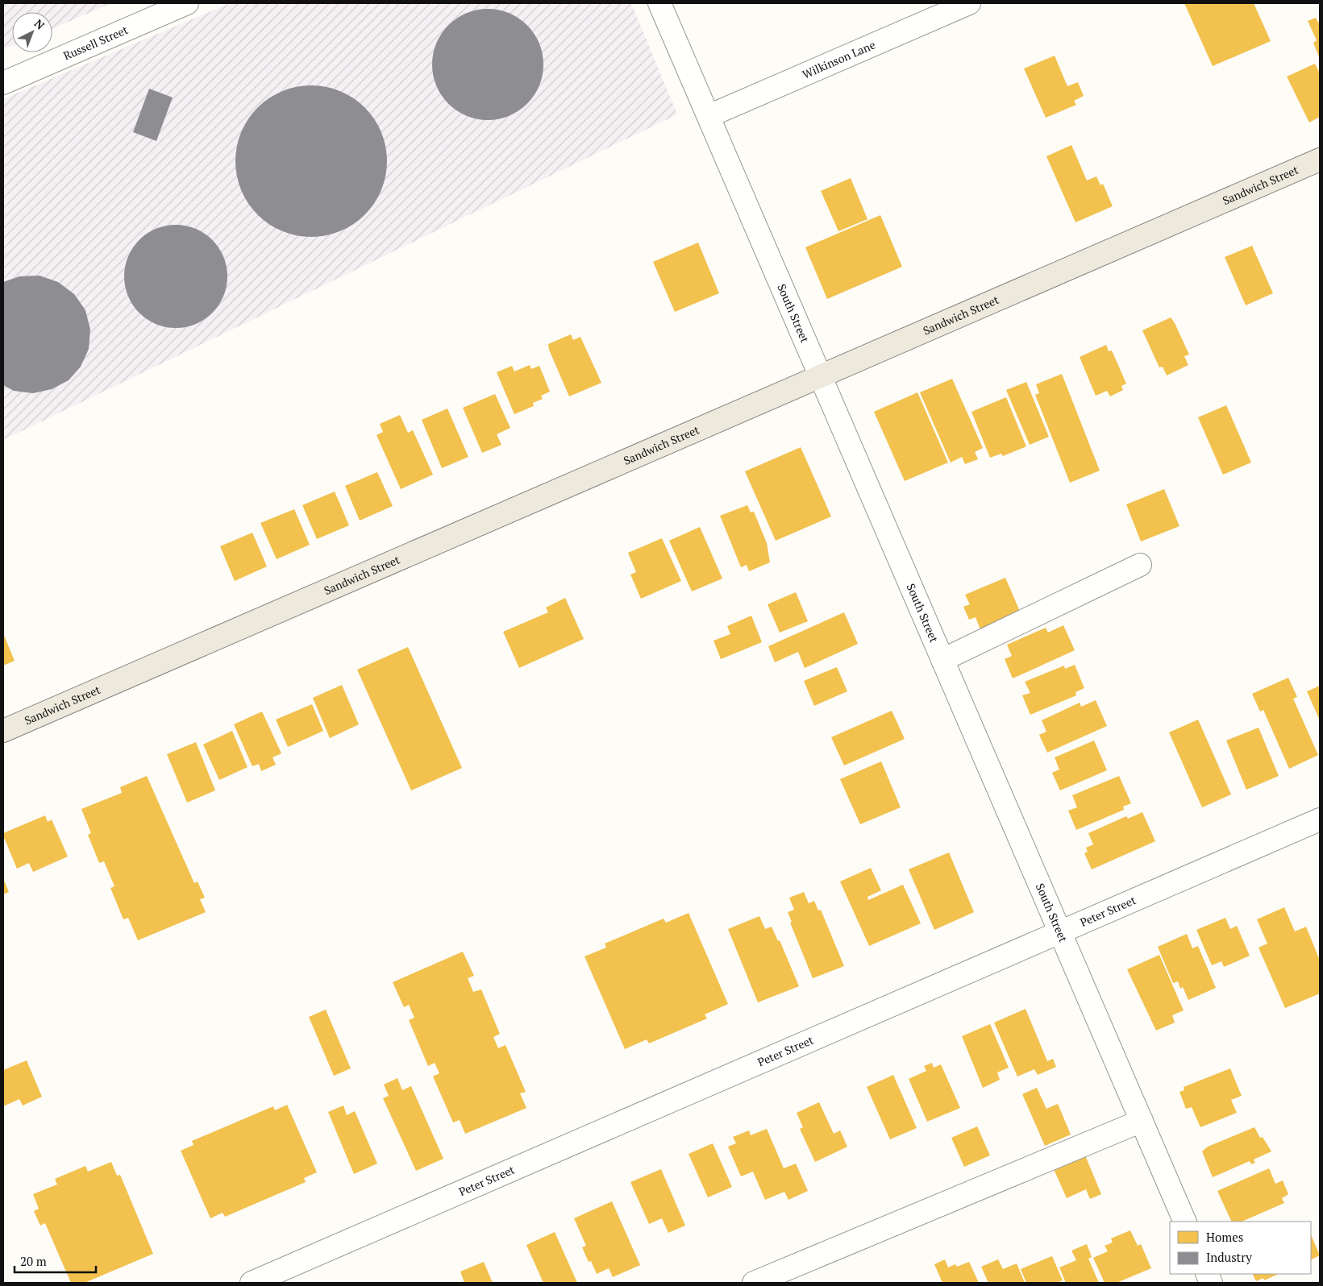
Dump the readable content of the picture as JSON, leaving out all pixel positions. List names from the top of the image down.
{
  "streets": {
    "main road": ["Sandwich Street"],
    "street": [
      "Russell Street",
      "Wilkinson Lane",
      "South Street",
      "Peter Street"
    ]
  },
  "crossings": [
    ["Wilkinson Lane", "South Street"],
    ["Sandwich Street", "South Street"],
    ["South Street", "Peter Street"]
  ],
  "legend": ["Homes", "Industry"],
  "scale_bar": "20 m",
  "north": "top right"
}
